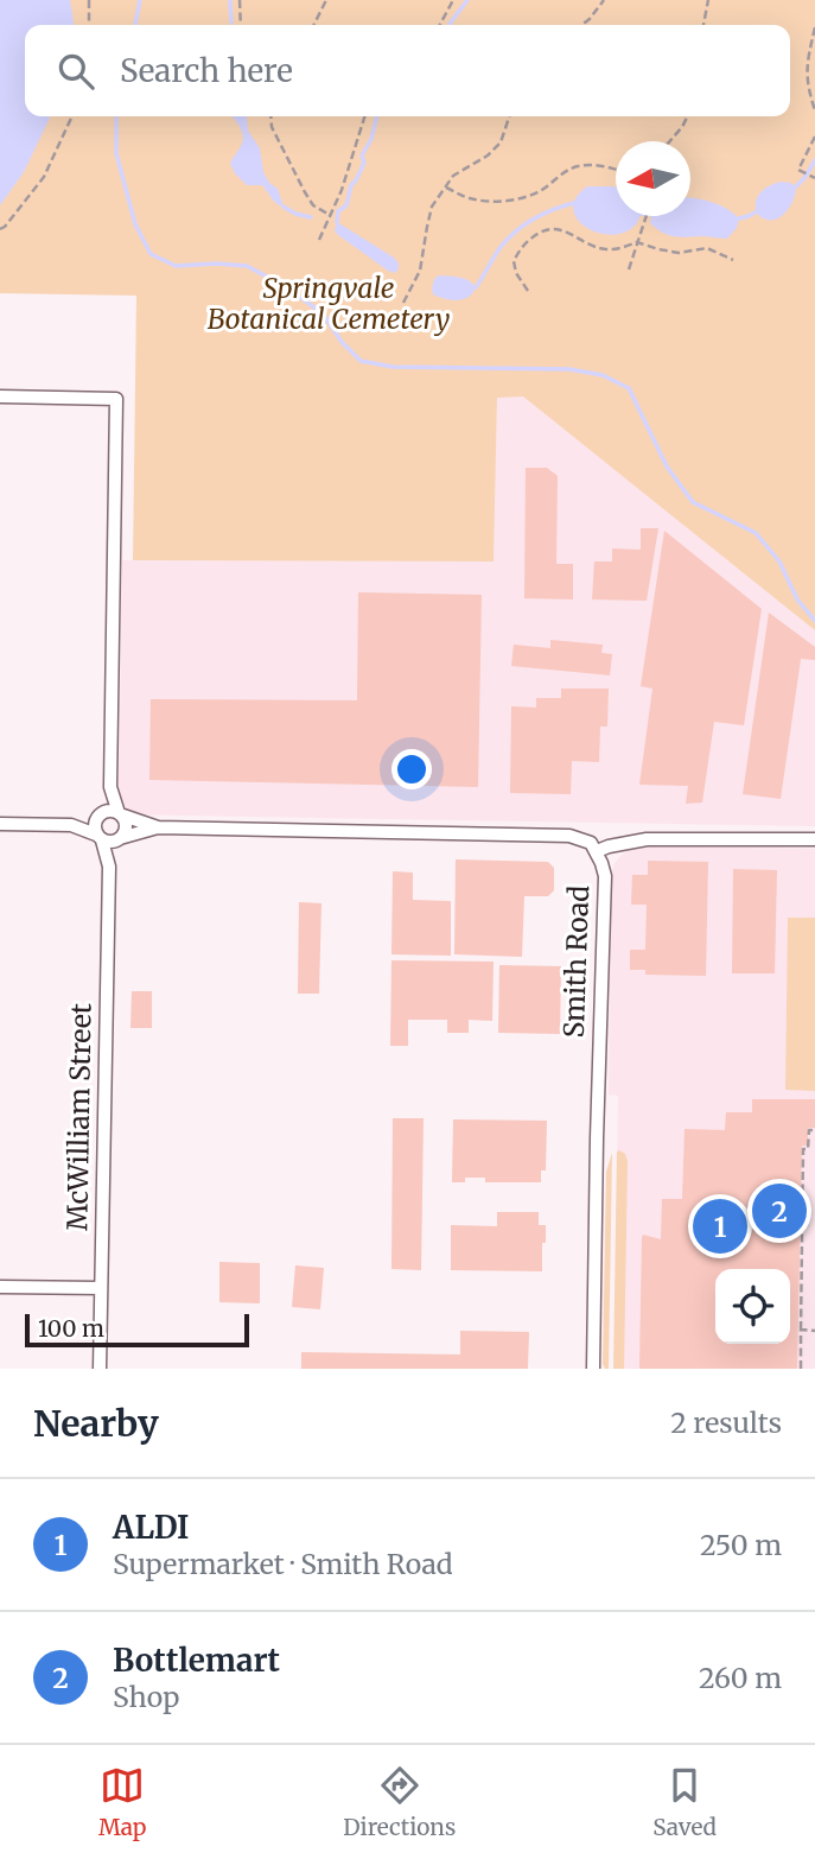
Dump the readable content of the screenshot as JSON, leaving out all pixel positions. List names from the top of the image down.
{
  "streets": {
    "street": ["Smith Road", "McWilliam Street"]
  },
  "crossings": [
    ["Smith Road", "McWilliam Street"]
  ],
  "parks": ["Springvale Botanical Cemetery"],
  "scale_bar": "100 m",
  "north": "left",
  "page": {
    "search": "Search here",
    "pins": ["2", "1"],
    "scale": "100 m",
    "heading": ["Nearby", "2 results"],
    "list": [
      {
        "mark": "1",
        "name": "ALDI",
        "note": "Supermarket · Smith Road",
        "value": "250 m"
      },
      {
        "mark": "2",
        "name": "Bottlemart",
        "note": "Shop",
        "value": "260 m"
      }
    ],
    "nav": ["Map", "Directions", "Saved"]
  }
}
